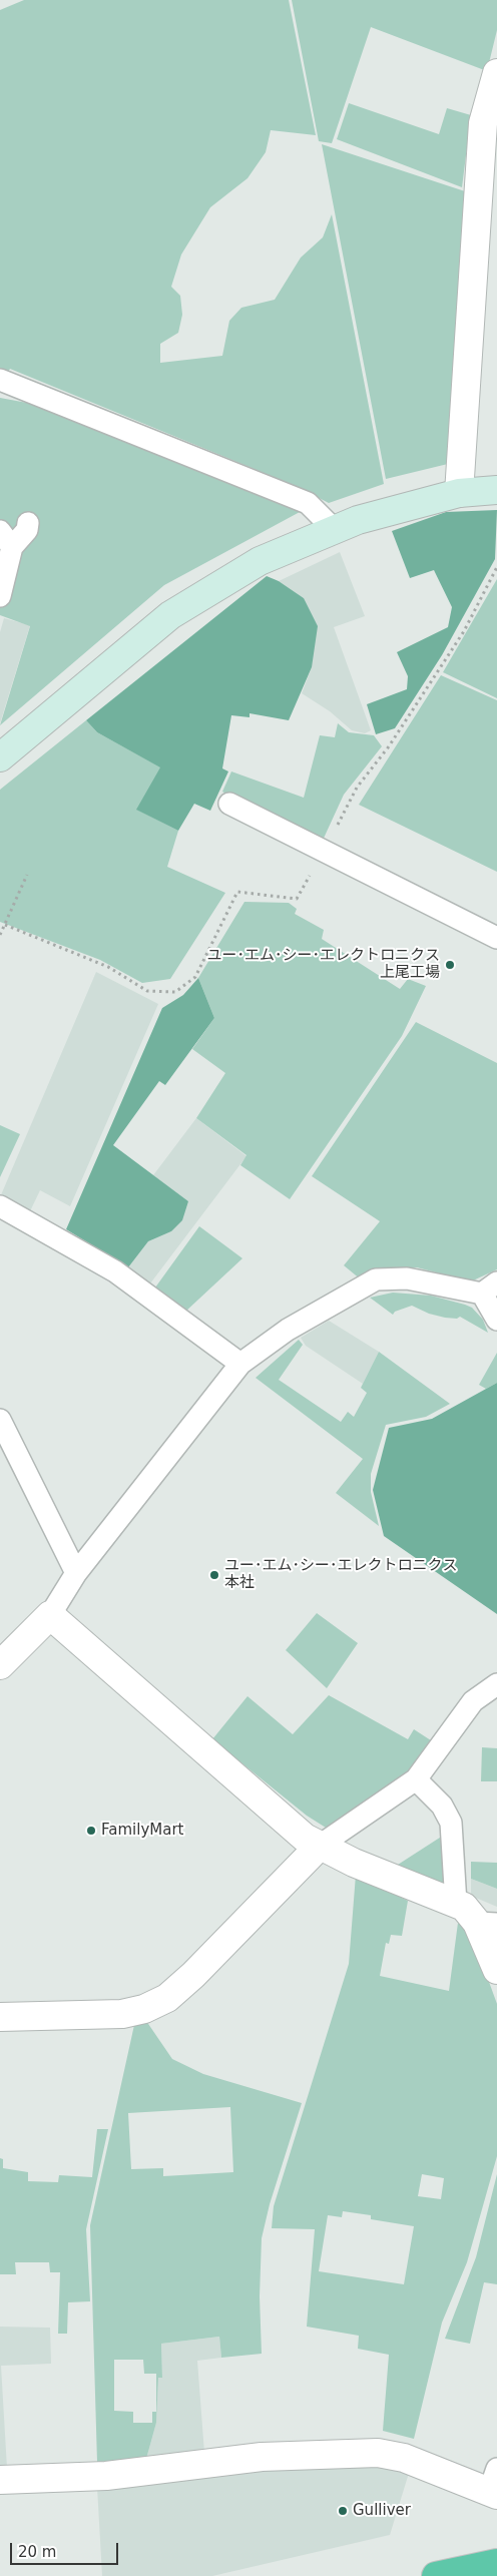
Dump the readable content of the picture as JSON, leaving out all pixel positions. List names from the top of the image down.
{
  "places": [
    "ユー･エム･シー･エレクトロニクス 上尾工場",
    "ユー･エム･シー･エレクトロニクス 本社",
    "FamilyMart",
    "Gulliver"
  ],
  "scale_bar": "20 m"
}
